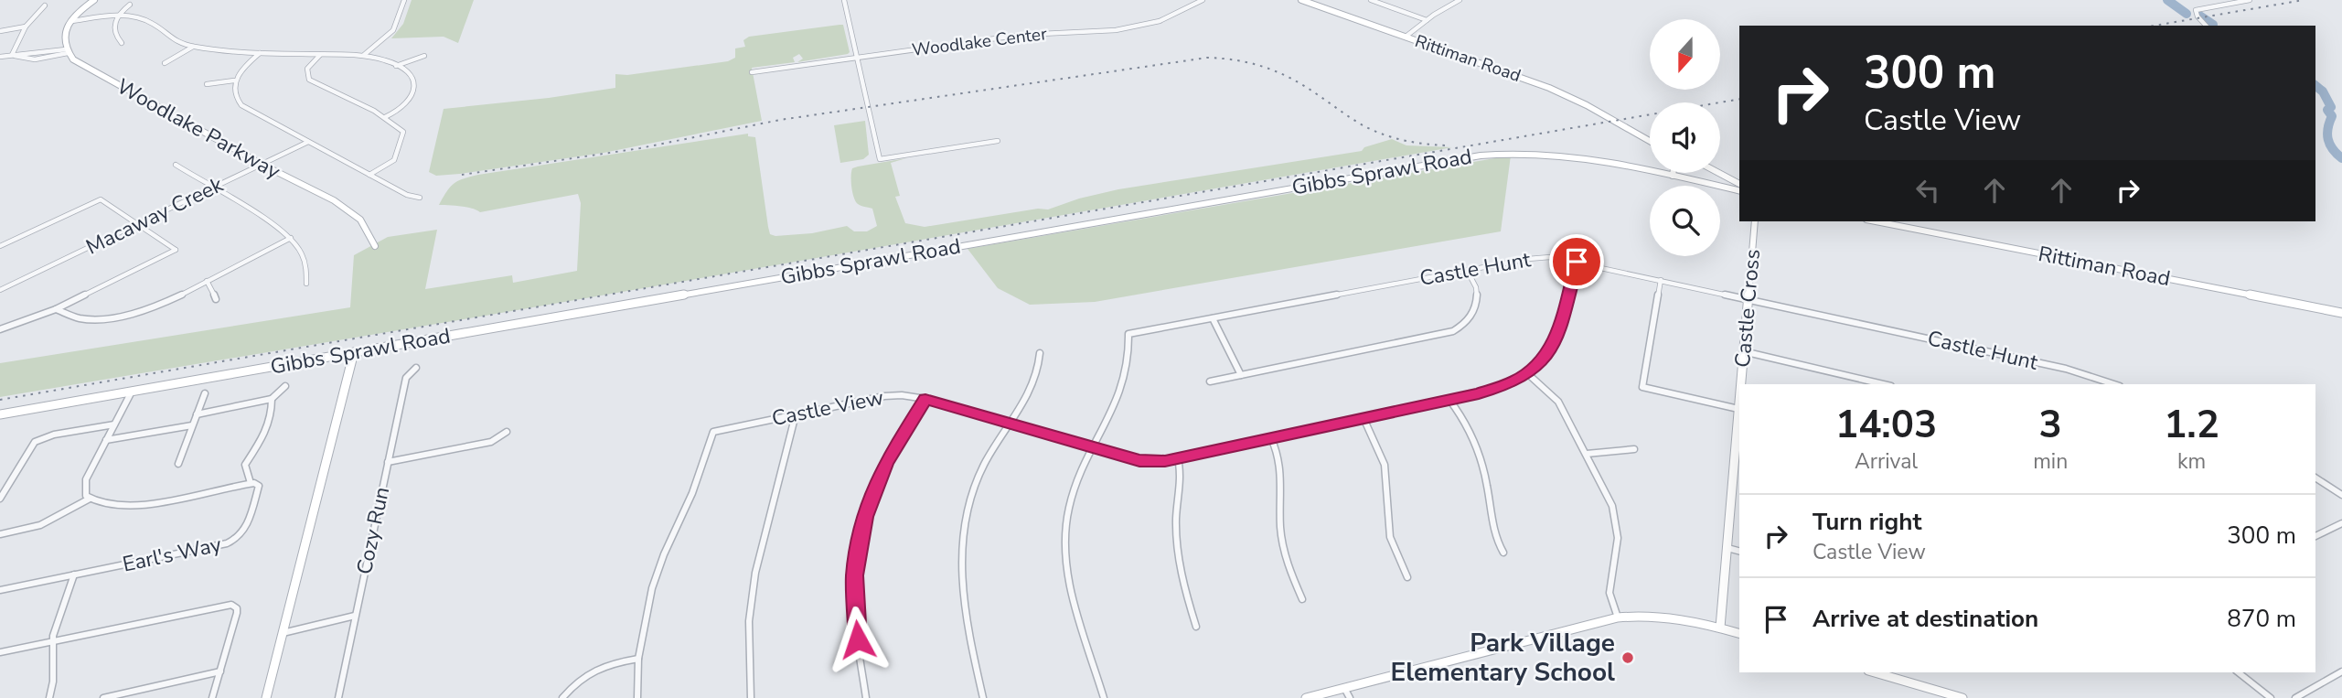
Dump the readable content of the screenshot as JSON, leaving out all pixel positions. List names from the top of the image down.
{
  "streets": {
    "main road": [
      "Rittiman Road",
      "Woodlake Parkway",
      "Gibbs Sprawl Road",
      "Castle Cross"
    ],
    "street": [
      "Woodlake Center",
      "Macaway Creek",
      "Castle Hunt",
      "Castle View",
      "Cozy Run",
      "Earl's Way"
    ]
  },
  "crossings": [
    ["Woodlake Parkway", "Macaway Creek"],
    ["Castle Hunt", "Castle Cross"],
    ["Castle Hunt", "Castle View"]
  ],
  "places": ["Park Village Elementary School"],
  "north": "bottom",
  "page": {
    "turn": ["300 m", "Castle View"],
    "eta": [
      "14:03",
      "Arrival",
      "3",
      "min",
      "1.2",
      "km"
    ],
    "list": [
      {
        "name": "Turn right",
        "note": "Castle View",
        "value": "300 m"
      },
      {
        "name": "Arrive at destination",
        "value": "870 m"
      }
    ]
  }
}
